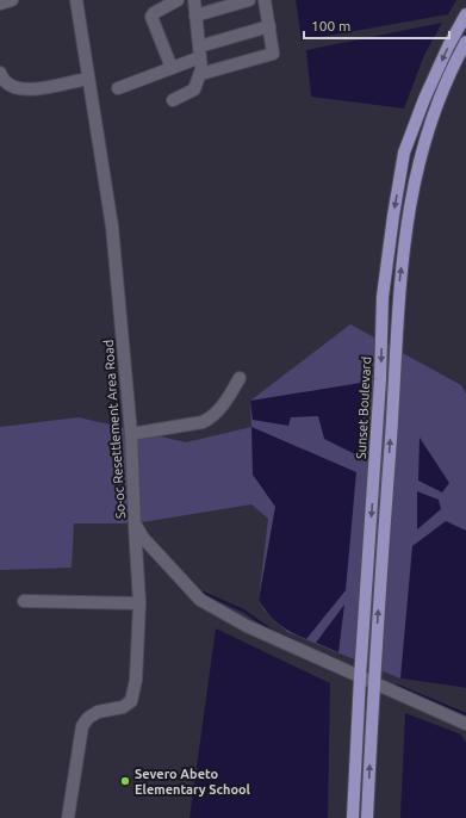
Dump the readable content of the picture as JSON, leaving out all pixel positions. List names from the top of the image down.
{
  "streets": {
    "main road": ["Sunset Boulevard"],
    "street": ["So-oc Resettlement Area Road"]
  },
  "crossings": [
    ["Sunset Boulevard", "So-oc Resettlement Area Road"]
  ],
  "places": ["Severo Abeto Elementary School"],
  "scale_bar": "100 m"
}
